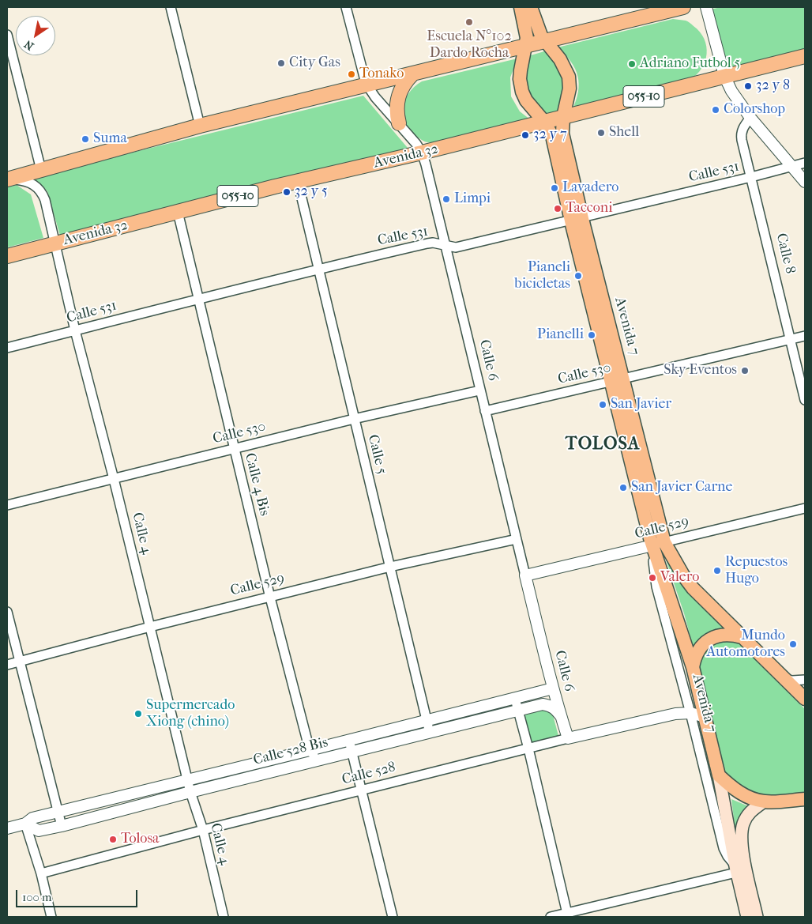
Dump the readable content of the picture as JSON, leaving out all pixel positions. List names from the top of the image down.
{
  "streets": {
    "highway": ["055-10", "Avenida 32"],
    "main road": ["Avenida 7"],
    "street": [
      "Calle 531",
      "Calle 8",
      "Calle 6",
      "Calle 530",
      "Calle 5",
      "Calle 4 Bis",
      "Calle 529",
      "Calle 4",
      "Calle 528 Bis",
      "Calle 528"
    ]
  },
  "crossings": [
    ["Avenida 32", "Avenida 7"],
    ["Avenida 32", "Calle 6"],
    ["Avenida 32", "Calle 5"],
    ["Avenida 32", "Calle 4 Bis"],
    ["Avenida 32", "Calle 4"],
    ["Calle 531", "Calle 8"],
    ["Calle 531", "Avenida 7"],
    ["Calle 531", "Calle 6"],
    ["Calle 531", "Calle 5"],
    ["Calle 531", "Calle 4 Bis"],
    ["Calle 531", "Calle 4"],
    ["Calle 8", "Calle 530"],
    ["Avenida 7", "Calle 530"],
    ["Avenida 7", "Calle 529"],
    ["Avenida 7", "Calle 528"],
    ["Calle 6", "Calle 530"],
    ["Calle 6", "Calle 529"],
    ["Calle 6", "Calle 528 Bis"],
    ["Calle 6", "Calle 528"],
    ["Calle 530", "Calle 5"],
    ["Calle 530", "Calle 4 Bis"],
    ["Calle 530", "Calle 4"],
    ["Calle 5", "Calle 529"],
    ["Calle 5", "Calle 528 Bis"],
    ["Calle 4 Bis", "Calle 529"],
    ["Calle 4 Bis", "Calle 528 Bis"],
    ["Calle 529", "Calle 4"],
    ["Calle 4", "Calle 528 Bis"],
    ["Calle 4", "Calle 528"]
  ],
  "districts": ["TOLOSA"],
  "places": [
    "Escuela N°102 Dardo Rocha",
    "City Gas",
    "Adriano Futbol 5",
    "Tonako",
    "32 y 8",
    "Colorshop",
    "Shell",
    "32 y 7",
    "Suma",
    "Lavadero",
    "32 y 5",
    "Limpi",
    "Tacconi",
    "Pianeli bicicletas",
    "Pianelli",
    "Sky Eventos",
    "San Javier",
    "San Javier Carne",
    "Repuestos Hugo",
    "Valero",
    "Mundo Automotores",
    "Supermercado Xiong (chino)",
    "Tolosa"
  ],
  "scale_bar": "100 m",
  "north": "bottom left"
}
